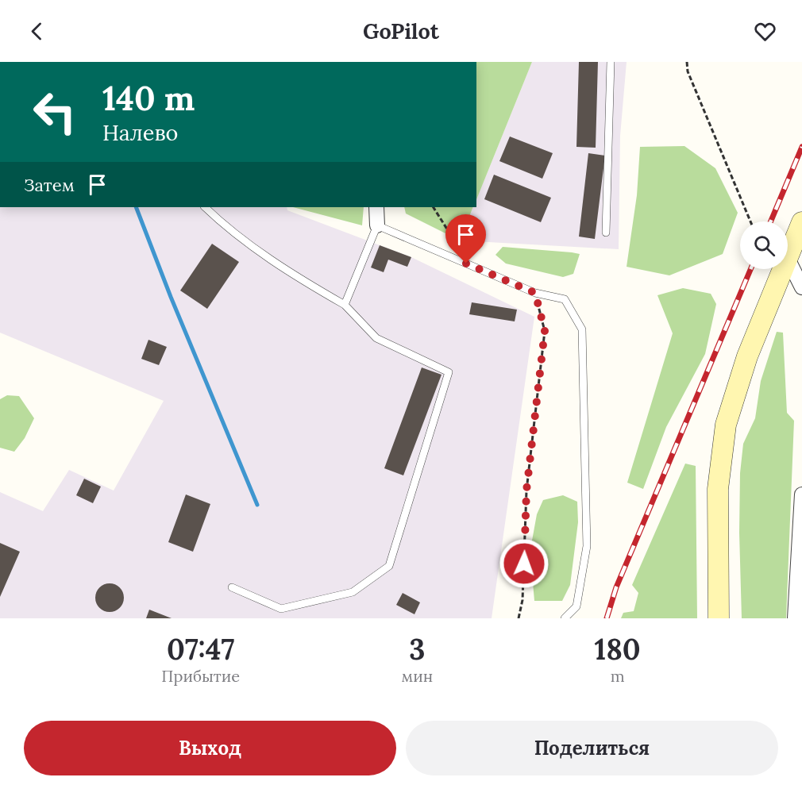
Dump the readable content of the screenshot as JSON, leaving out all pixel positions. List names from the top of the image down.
{
  "page": {
    "header": "GoPilot",
    "turn": ["140 m", "Налево"],
    "then": "Затем",
    "eta": [
      "07:47",
      "Прибытие",
      "3",
      "мин",
      "180",
      "m"
    ],
    "buttons": ["Выход", "Поделиться"]
  }
}
